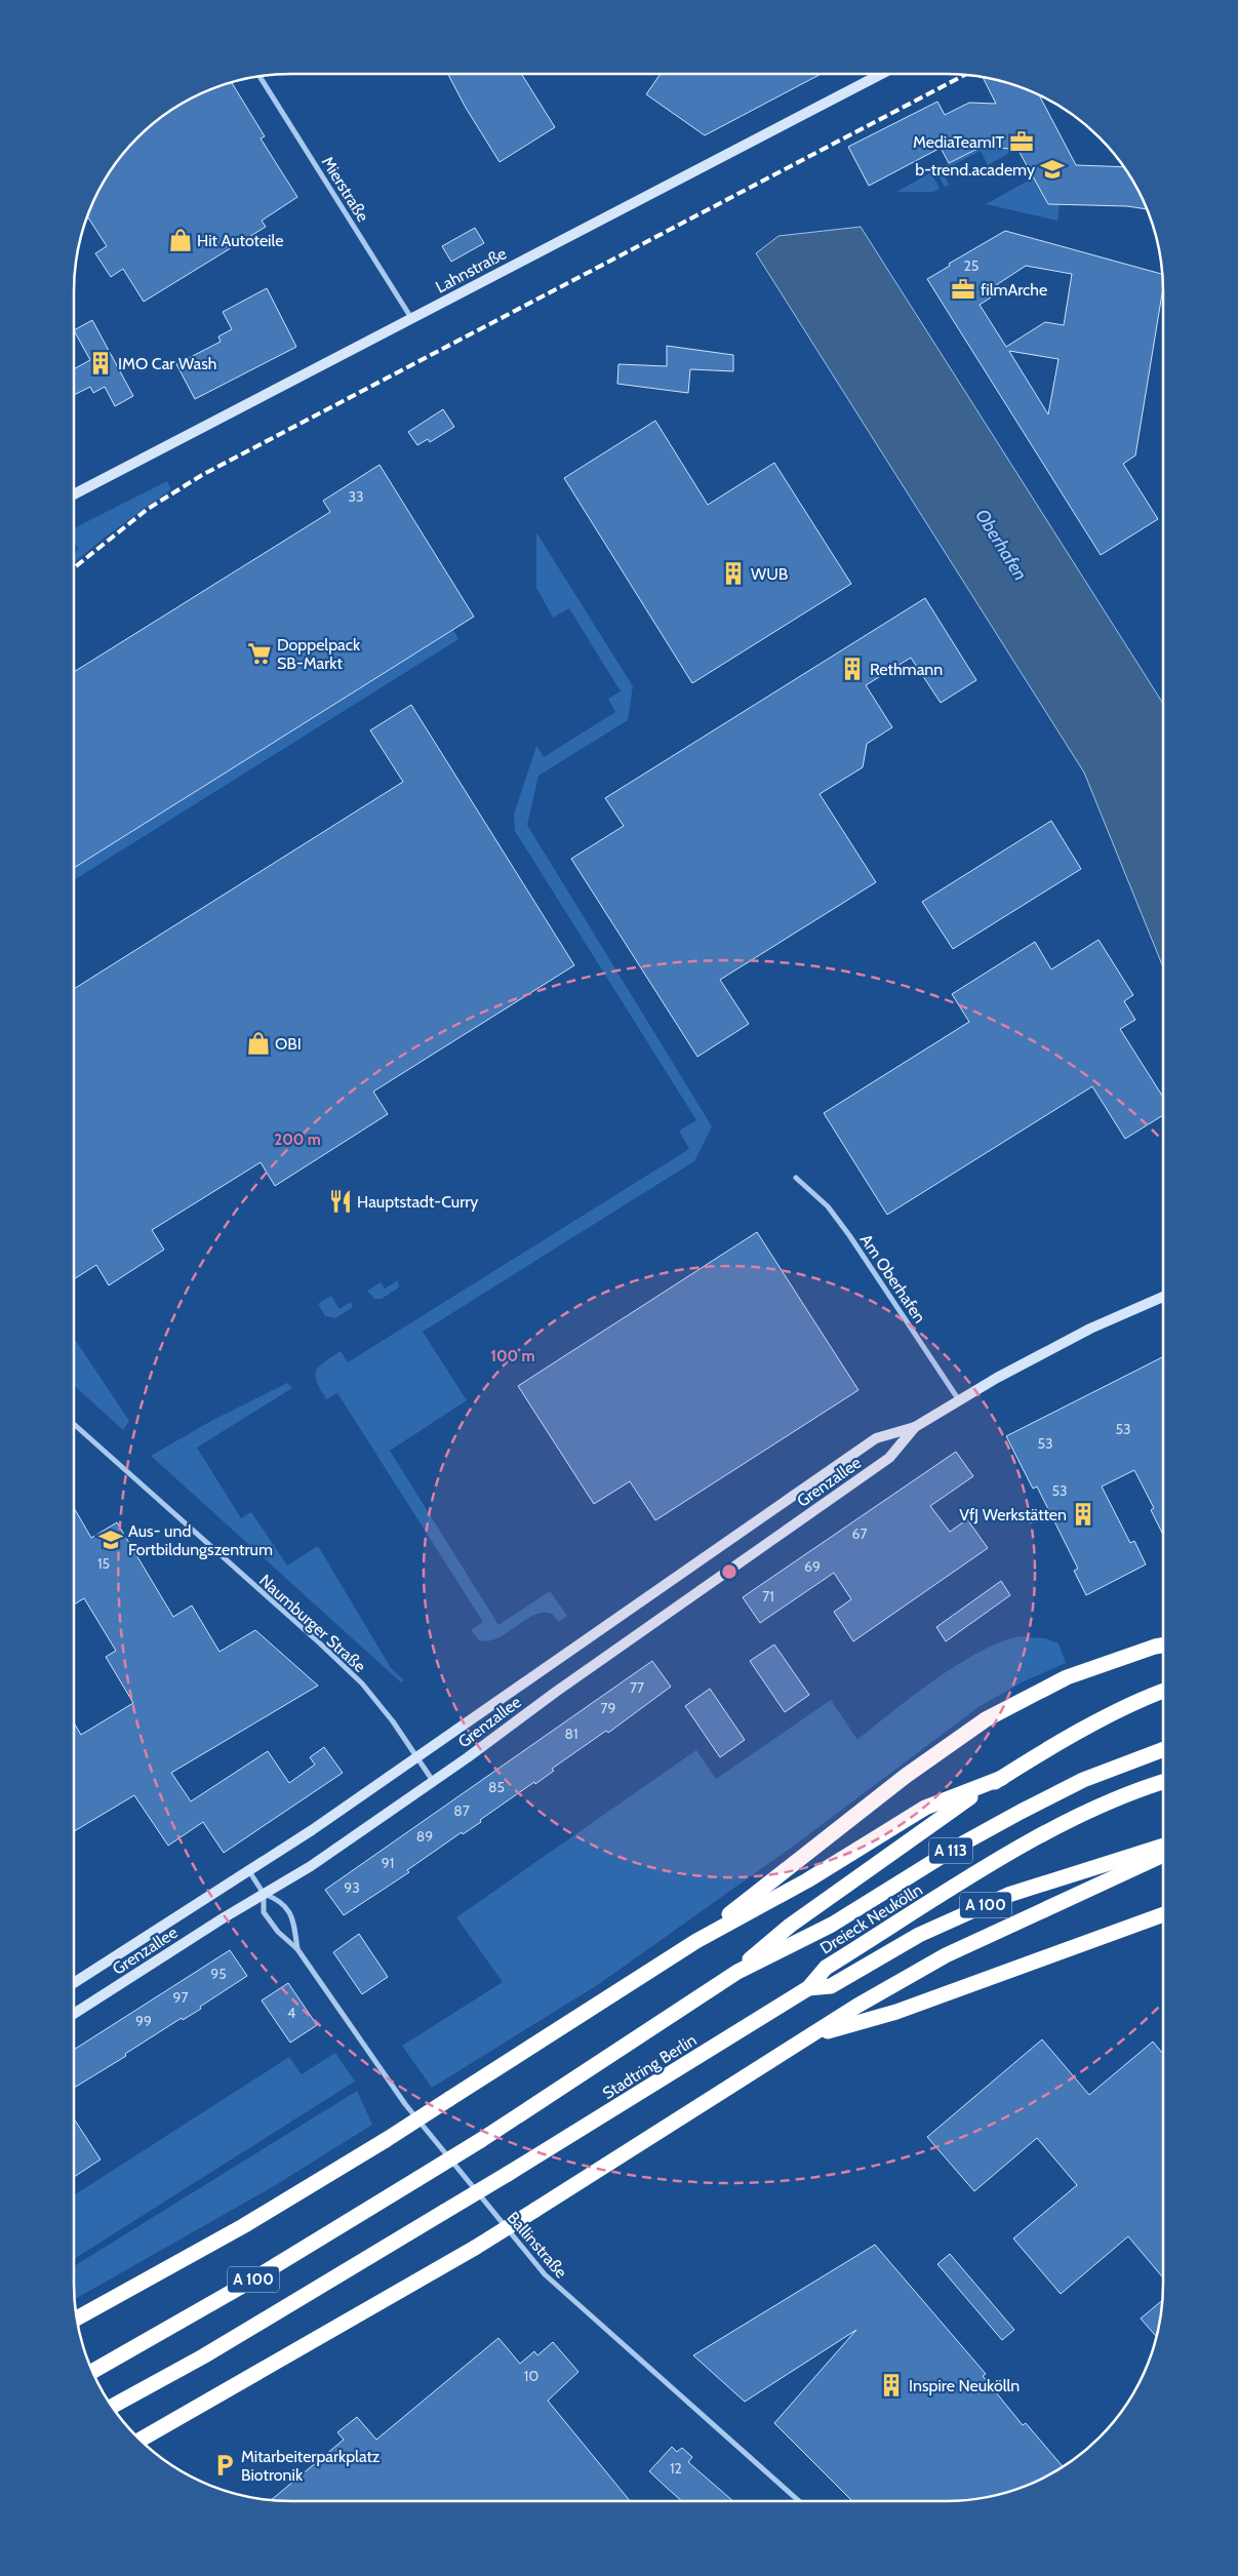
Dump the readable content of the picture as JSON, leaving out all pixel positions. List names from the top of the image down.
{
  "streets": {
    "highway": [
      "A 113",
      "A 100",
      "Dreieck Neukölln",
      "Stadtring Berlin"
    ],
    "main road": ["Lahnstraße", "Grenzallee"],
    "street": [
      "Mierstraße",
      "Am Oberhafen",
      "Naumburger Straße",
      "Ballinstraße"
    ]
  },
  "crossings": [
    ["Mierstraße", "Lahnstraße"],
    ["Am Oberhafen", "Grenzallee"],
    ["Grenzallee", "Naumburger Straße"],
    ["Grenzallee", "Ballinstraße"],
    ["A 100", "Dreieck Neukölln"],
    ["A 100", "Stadtring Berlin"],
    ["Dreieck Neukölln", "Stadtring Berlin"]
  ],
  "water": ["Oberhafen"],
  "places": {
    "office": ["MediaTeamIT", "filmArche"],
    "school or university": ["b-trend.academy", "Aus- und Fortbildungszentrum"],
    "shop": ["Hit Autoteile", "OBI"],
    "building": [
      "IMO Car Wash",
      "WUB",
      "Rethmann",
      "VfJ Werkstätten",
      "Inspire Neukölln"
    ],
    "supermarket": ["Doppelpack SB-Markt"],
    "restaurant": ["Hauptstadt-Curry"],
    "parking": ["Mitarbeiterparkplatz Biotronik"]
  },
  "house_numbers": [
    "25",
    "33",
    "53",
    "53",
    "53",
    "67",
    "15",
    "69",
    "71",
    "77",
    "79",
    "81",
    "85",
    "87",
    "89",
    "91",
    "93",
    "95",
    "97",
    "4",
    "99",
    "10",
    "12"
  ],
  "rings": ["200 m", "100 m"]
}
